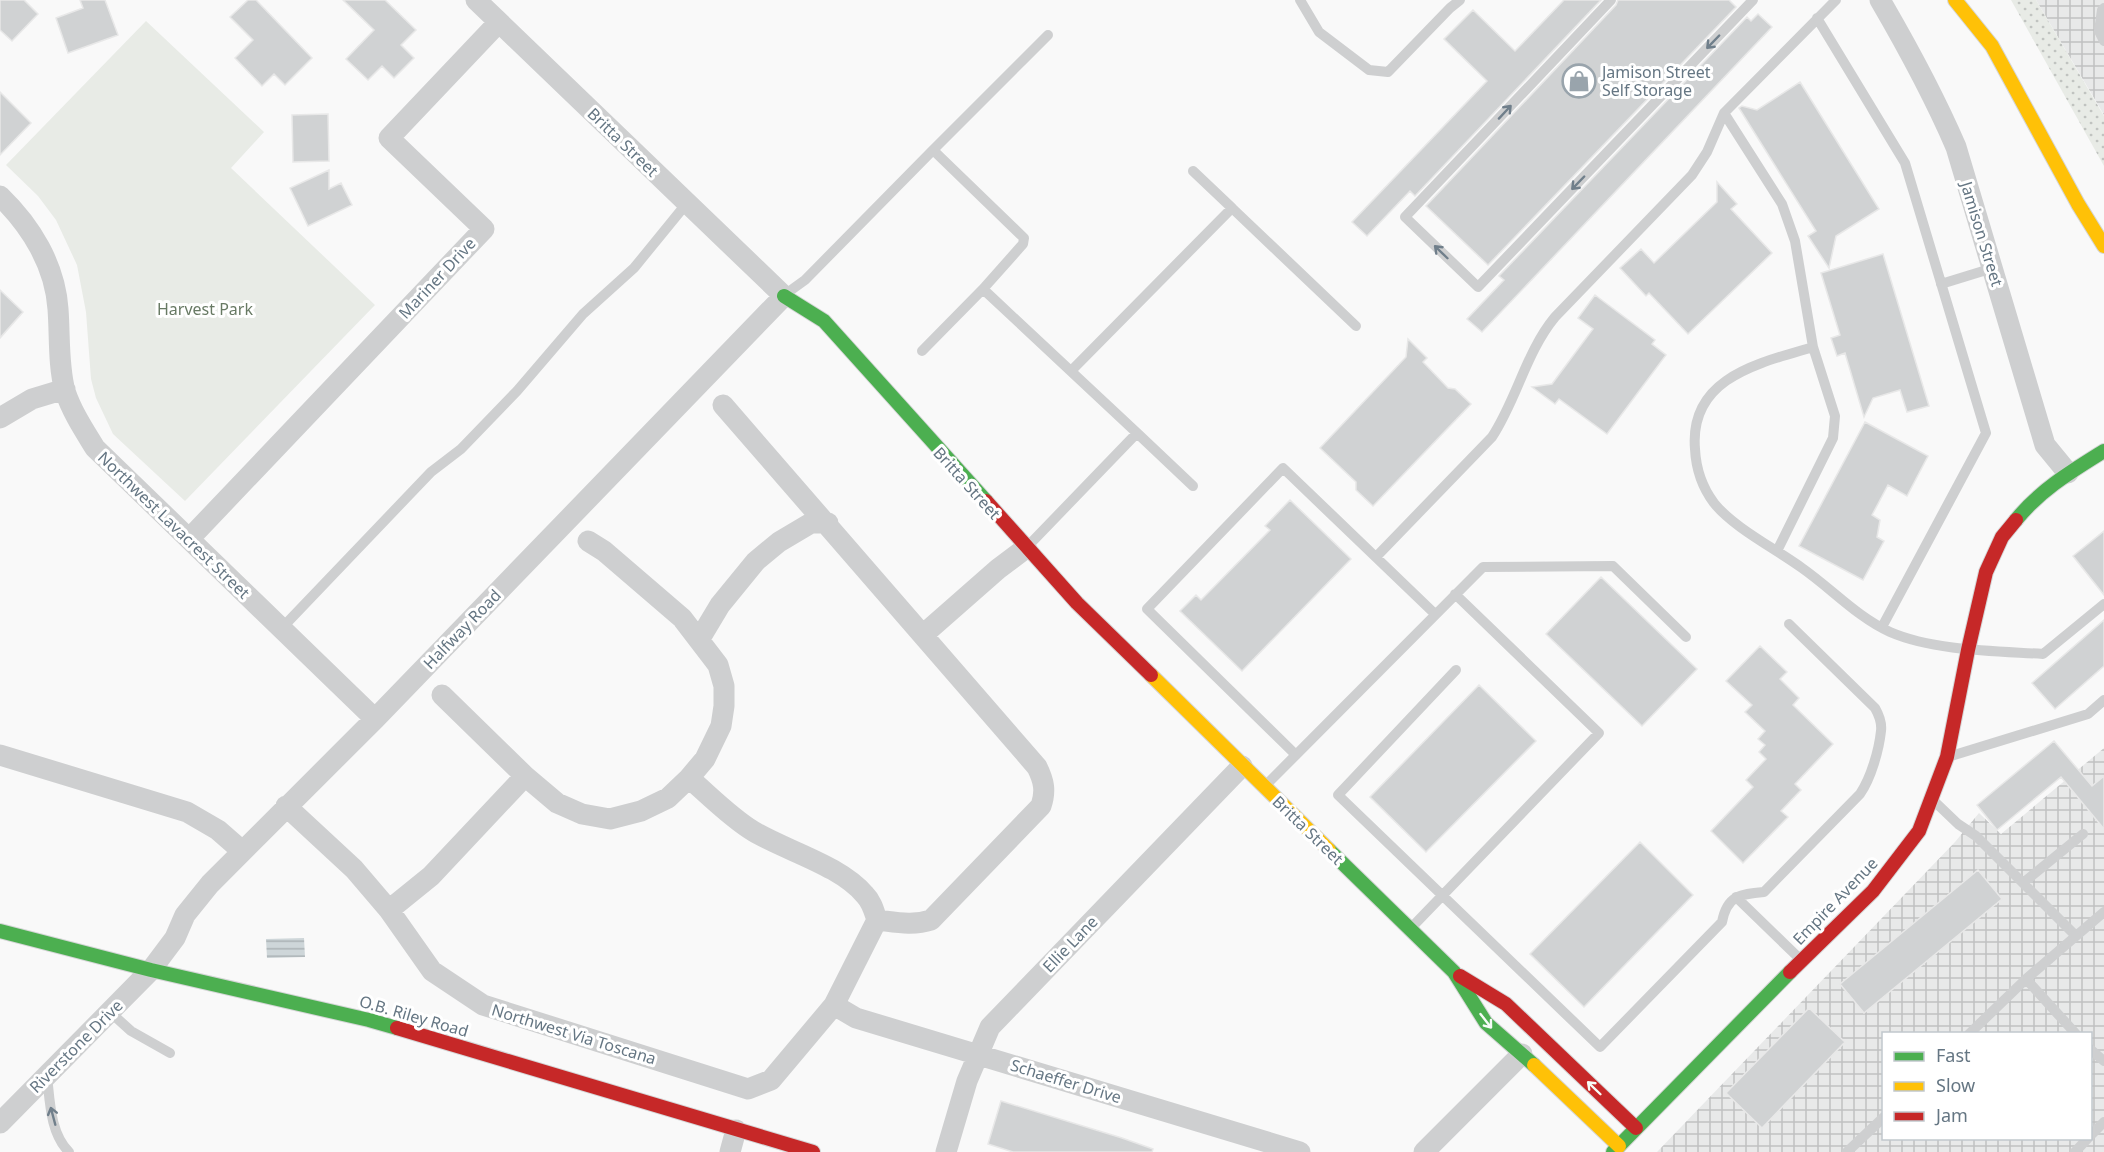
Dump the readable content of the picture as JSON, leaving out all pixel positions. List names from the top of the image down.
{
  "streets": {
    "main road": ["Britta Street", "Empire Avenue", "O.B. Riley Road"],
    "street": [
      "Jamison Street",
      "Mariner Drive",
      "Northwest Lavacrest Street",
      "Halfway Road",
      "Ellie Lane",
      "Northwest Via Toscana",
      "Riverstone Drive",
      "Schaeffer Drive"
    ]
  },
  "crossings": [
    ["Britta Street", "Mariner Drive"],
    ["Britta Street", "Halfway Road"],
    ["Britta Street", "Empire Avenue"],
    ["Britta Street", "Ellie Lane"],
    ["Jamison Street", "Empire Avenue"],
    ["Mariner Drive", "Northwest Lavacrest Street"],
    ["Northwest Lavacrest Street", "Halfway Road"],
    ["Halfway Road", "O.B. Riley Road"],
    ["Halfway Road", "Northwest Via Toscana"],
    ["Halfway Road", "Riverstone Drive"],
    ["Ellie Lane", "Schaeffer Drive"],
    ["O.B. Riley Road", "Riverstone Drive"],
    ["Northwest Via Toscana", "Schaeffer Drive"]
  ],
  "parks": ["Harvest Park"],
  "places": {
    "shop": ["Jamison Street Self Storage"]
  },
  "legend": ["Fast", "Slow", "Jam"]
}
